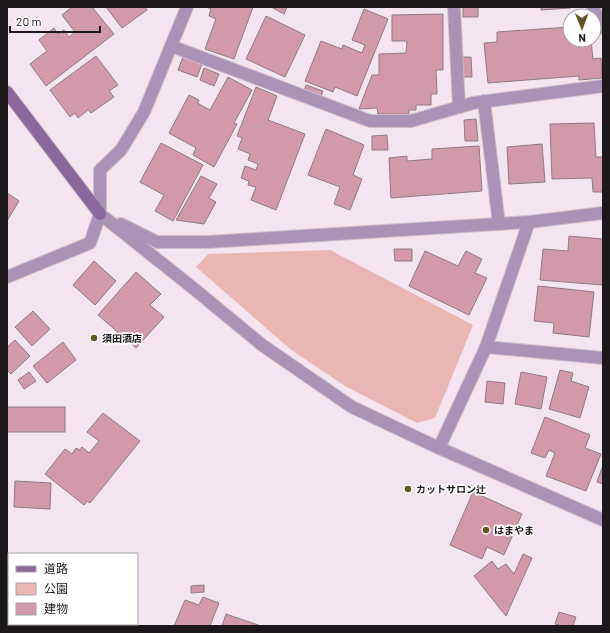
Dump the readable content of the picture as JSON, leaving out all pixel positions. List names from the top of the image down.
{
  "places": ["須田酒店", "カットサロン辻", "はまやま"],
  "legend": ["道路", "公園", "建物"],
  "scale_bar": "20 m",
  "north": "bottom"
}
